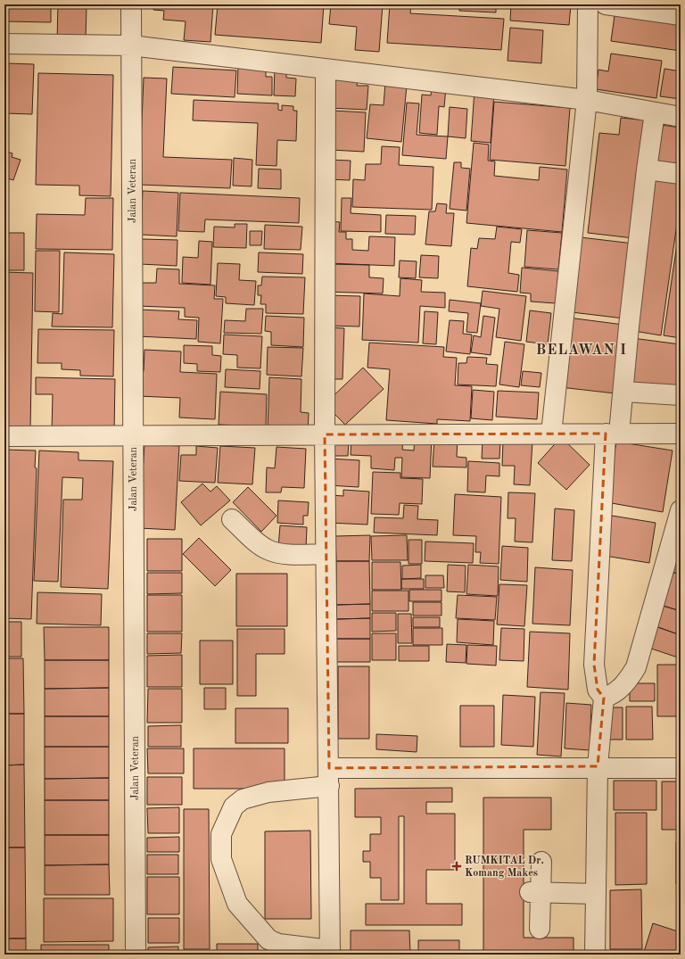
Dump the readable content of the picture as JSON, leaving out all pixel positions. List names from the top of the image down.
{
  "streets": {
    "street": ["Jalan Veteran"]
  },
  "districts": ["BELAWAN I"],
  "places": {
    "health": ["RUMKITAL Dr. Komang Makes"]
  }
}
